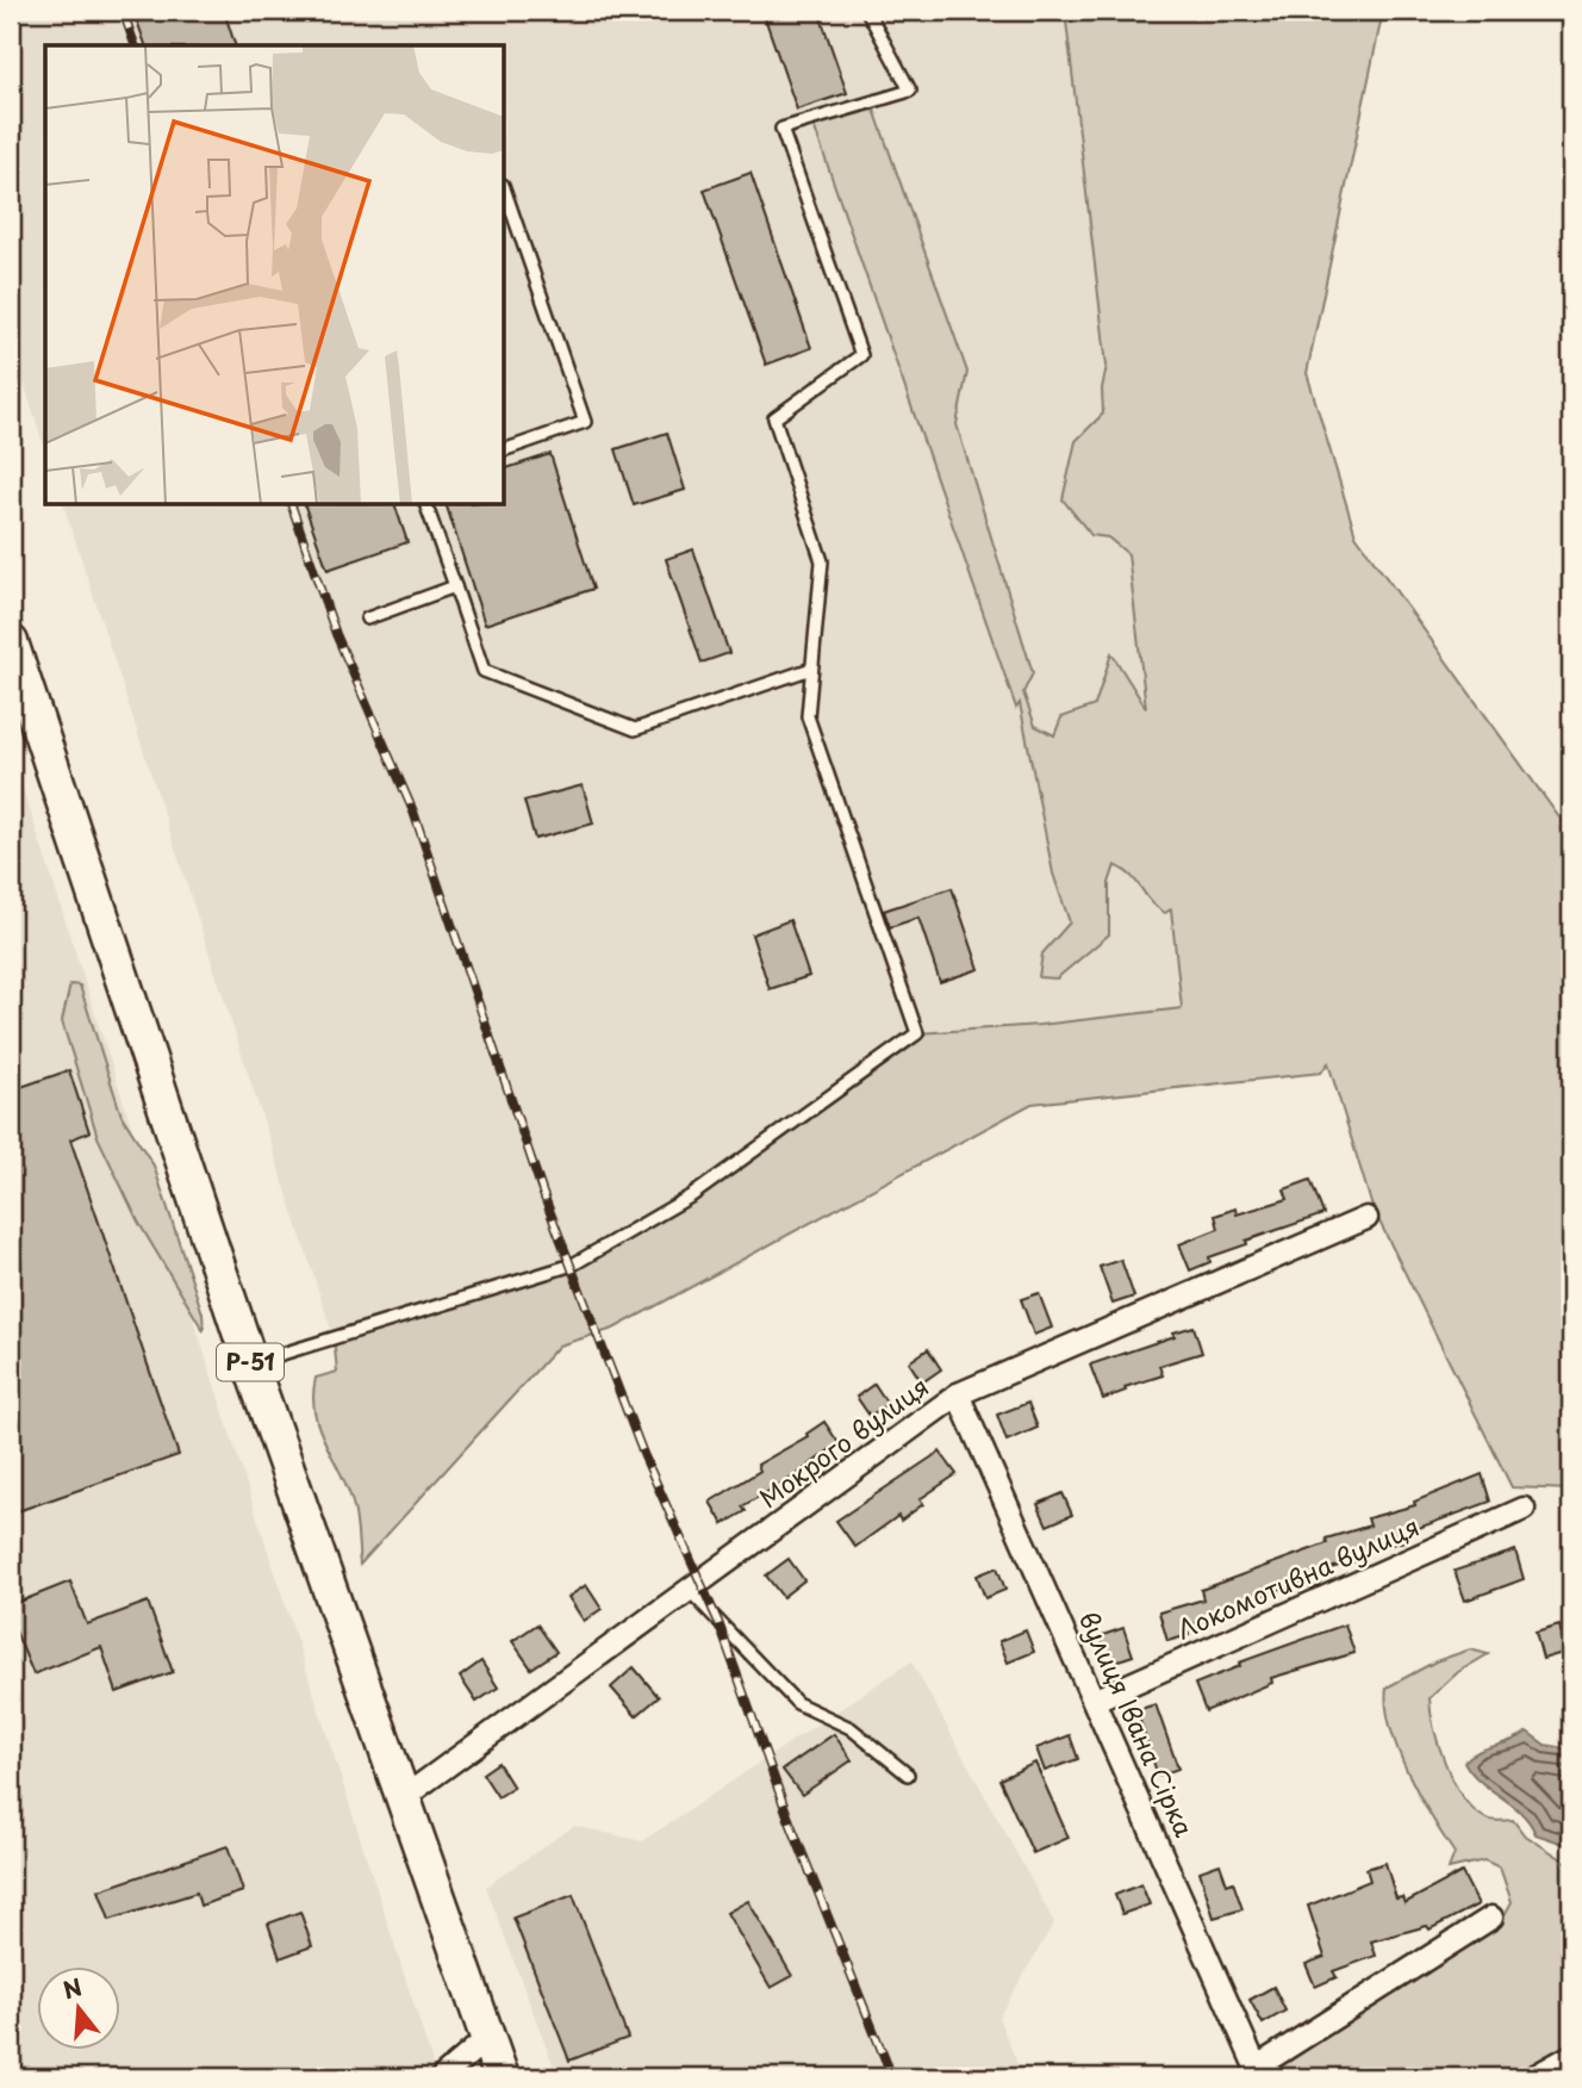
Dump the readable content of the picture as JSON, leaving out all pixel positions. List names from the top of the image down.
{
  "streets": {
    "main road": ["Р-51"],
    "street": ["Мокрого вулиця", "Локомотивна вулиця", "вулиця Івана Сірка"]
  },
  "crossings": [
    ["Р-51", "Мокрого вулиця"],
    ["Мокрого вулиця", "вулиця Івана Сірка"],
    ["Локомотивна вулиця", "вулиця Івана Сірка"]
  ],
  "north": "top"
}
